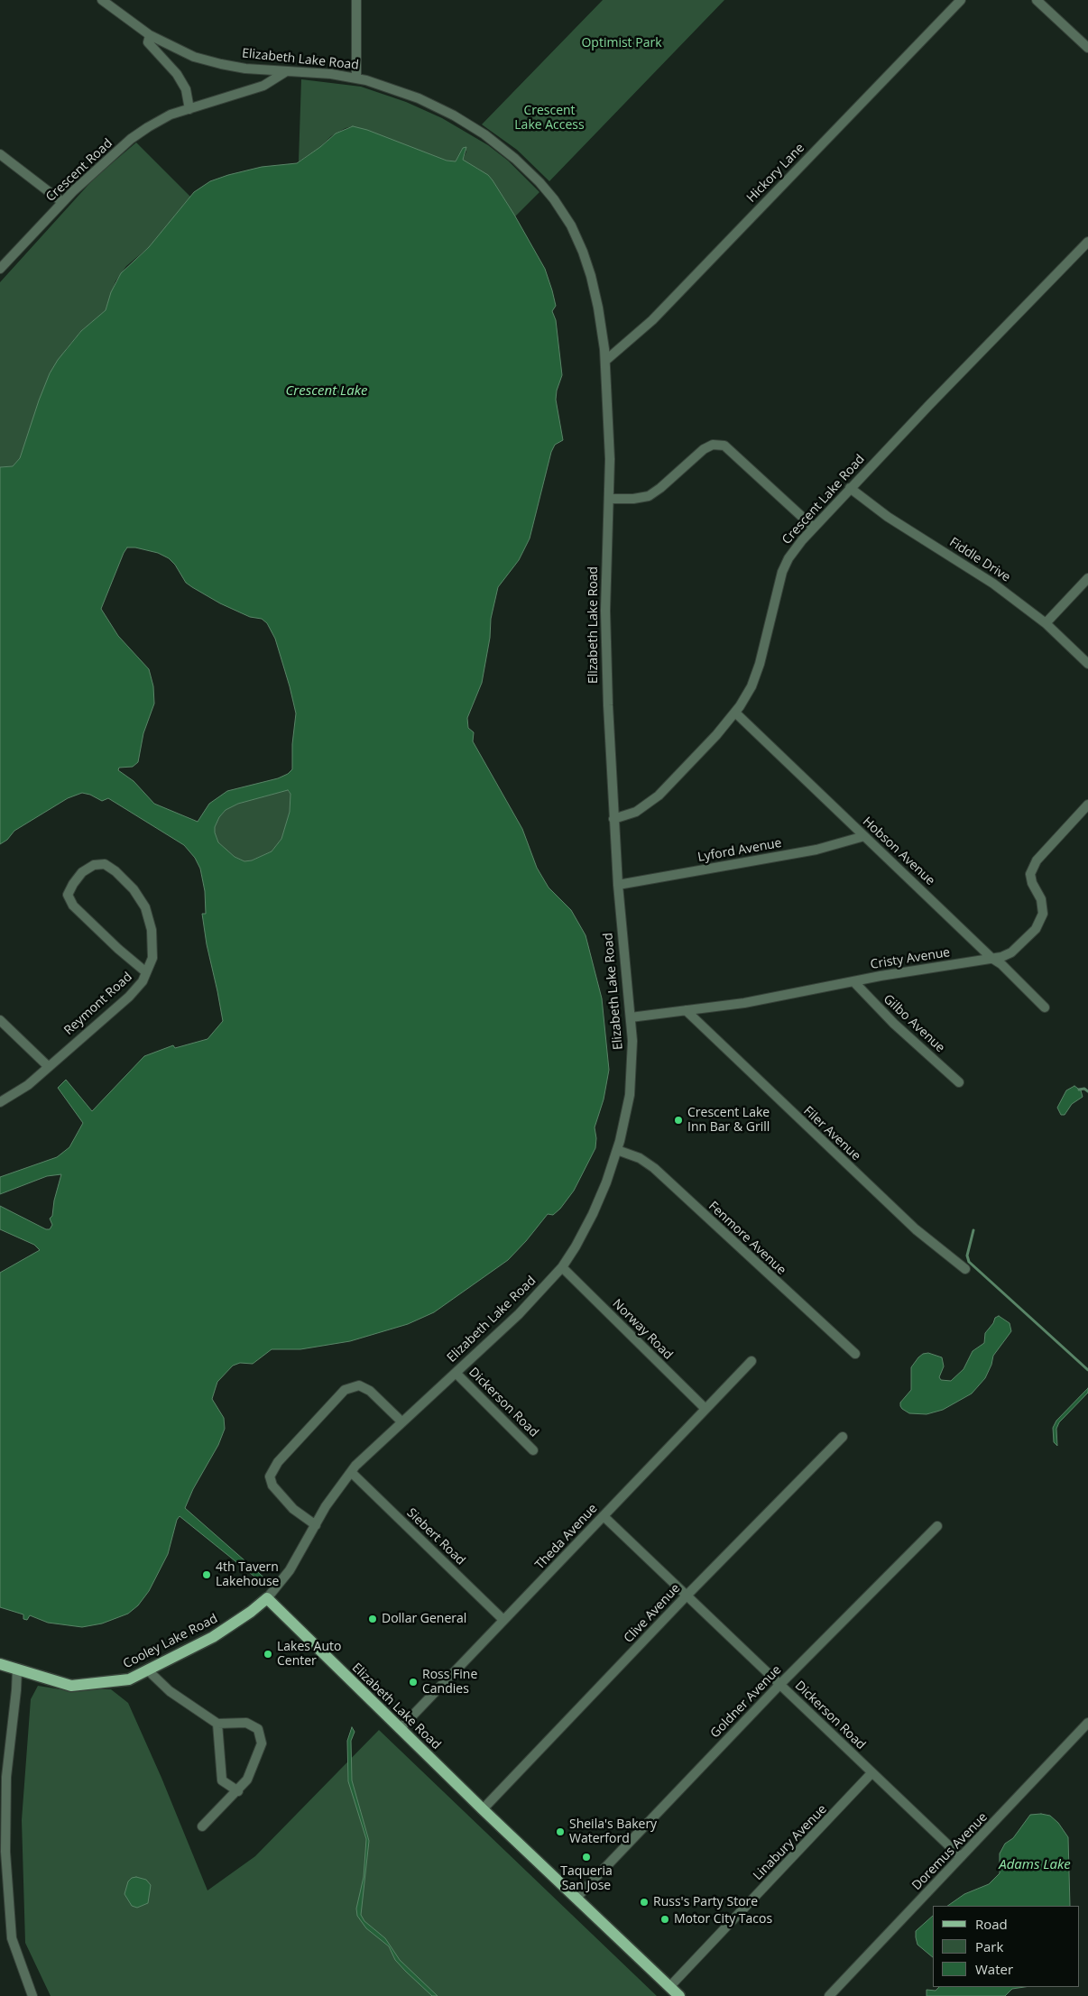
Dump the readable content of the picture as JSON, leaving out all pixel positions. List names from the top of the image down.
{
  "streets": {
    "main road": ["Elizabeth Lake Road", "Cooley Lake Road"],
    "street": [
      "Crescent Road",
      "Hickory Lane",
      "Crescent Lake Road",
      "Fiddle Drive",
      "Lyford Avenue",
      "Hobson Avenue",
      "Cristy Avenue",
      "Reymont Road",
      "Gilbo Avenue",
      "Filer Avenue",
      "Fenmore Avenue",
      "Norway Road",
      "Dickerson Road",
      "Siebert Road",
      "Theda Avenue",
      "Clive Avenue",
      "Goldner Avenue",
      "Linabury Avenue",
      "Doremus Avenue"
    ]
  },
  "crossings": [
    ["Elizabeth Lake Road", "Crescent Road"],
    ["Elizabeth Lake Road", "Hickory Lane"],
    ["Elizabeth Lake Road", "Crescent Lake Road"],
    ["Elizabeth Lake Road", "Lyford Avenue"],
    ["Elizabeth Lake Road", "Cristy Avenue"],
    ["Elizabeth Lake Road", "Fenmore Avenue"],
    ["Elizabeth Lake Road", "Norway Road"],
    ["Elizabeth Lake Road", "Dickerson Road"],
    ["Elizabeth Lake Road", "Siebert Road"],
    ["Elizabeth Lake Road", "Theda Avenue"],
    ["Elizabeth Lake Road", "Clive Avenue"],
    ["Elizabeth Lake Road", "Cooley Lake Road"],
    ["Elizabeth Lake Road", "Goldner Avenue"],
    ["Elizabeth Lake Road", "Linabury Avenue"],
    ["Crescent Lake Road", "Fiddle Drive"],
    ["Crescent Lake Road", "Hobson Avenue"],
    ["Lyford Avenue", "Hobson Avenue"],
    ["Hobson Avenue", "Cristy Avenue"],
    ["Cristy Avenue", "Gilbo Avenue"],
    ["Cristy Avenue", "Filer Avenue"],
    ["Norway Road", "Theda Avenue"],
    ["Dickerson Road", "Theda Avenue"],
    ["Dickerson Road", "Clive Avenue"],
    ["Dickerson Road", "Goldner Avenue"],
    ["Dickerson Road", "Linabury Avenue"],
    ["Dickerson Road", "Doremus Avenue"],
    ["Siebert Road", "Theda Avenue"]
  ],
  "water": ["Crescent Lake", "Adams Lake"],
  "parks": ["Optimist Park", "Crescent Lake Access"],
  "places": [
    "Crescent Lake Inn Bar & Grill",
    "4th Tavern Lakehouse",
    "Dollar General",
    "Lakes Auto Center",
    "Ross Fine Candies",
    "Sheila's Bakery Waterford",
    "Taqueria San Jose",
    "Russ's Party Store",
    "Motor City Tacos"
  ],
  "legend": ["Road", "Park", "Water"]
}
